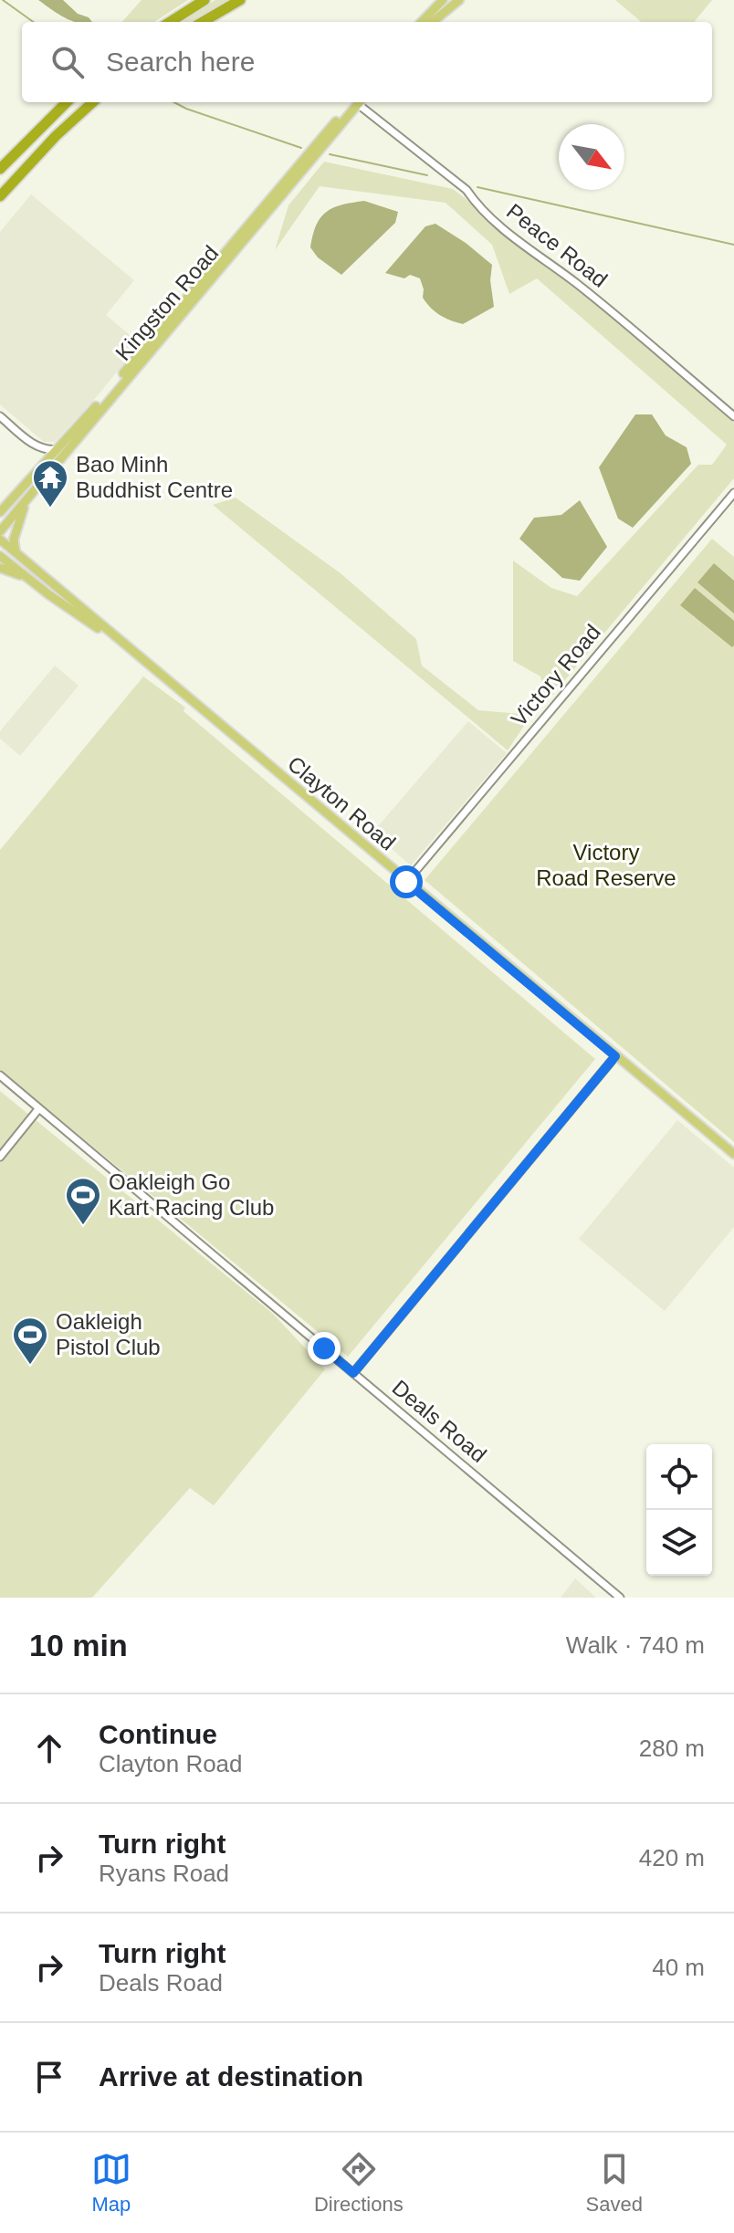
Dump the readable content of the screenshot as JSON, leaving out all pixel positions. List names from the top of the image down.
{
  "streets": {
    "main road": ["Kingston Road", "Clayton Road"],
    "street": ["Peace Road", "Victory Road", "Deals Road"]
  },
  "crossings": [
    ["Victory Road", "Clayton Road"]
  ],
  "parks": ["Victory Road Reserve"],
  "places": {
    "temple": ["Bao Minh Buddhist Centre"],
    "sports": ["Oakleigh Go Kart Racing Club", "Oakleigh Pistol Club"]
  },
  "north": "bottom right",
  "page": {
    "search": "Search here",
    "heading": ["10 min", "Walk · 740 m"],
    "list": [
      ["Continue", "Clayton Road", "280 m"],
      ["Turn right", "Ryans Road", "420 m"],
      ["Turn right", "Deals Road", "40 m"],
      "Arrive at destination"
    ],
    "nav": ["Map", "Directions", "Saved"]
  }
}
